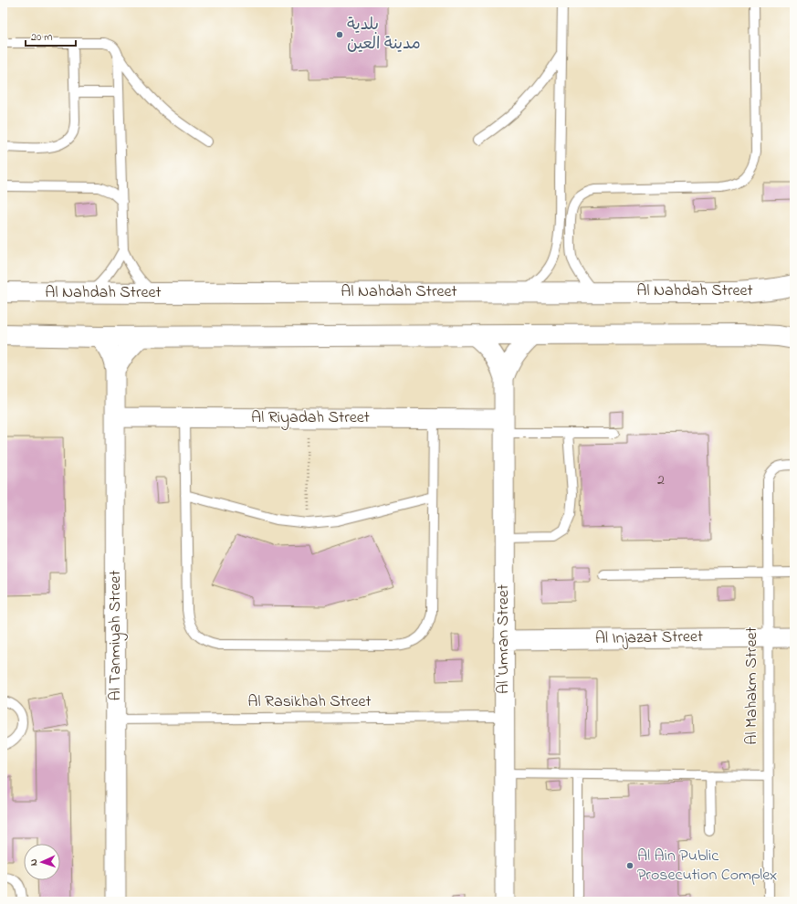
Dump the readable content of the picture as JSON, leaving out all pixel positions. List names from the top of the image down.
{
  "streets": {
    "street": [
      "Al Nahdah Street",
      "Al Riyadah Street",
      "Al Tanmiyah Street",
      "Al Injazat Street",
      "Al 'Umran Street"
    ],
    "lane": ["Al Mahakm Street", "Al Rasikhah Street"]
  },
  "crossings": [
    ["Al Riyadah Street", "Al Tanmiyah Street"],
    ["Al Riyadah Street", "Al 'Umran Street"],
    ["Al Tanmiyah Street", "Al Rasikhah Street"],
    ["Al Injazat Street", "Al 'Umran Street"],
    ["Al Injazat Street", "Al Mahakm Street"],
    ["Al 'Umran Street", "Al Rasikhah Street"]
  ],
  "places": ["بلدية مدينة العين", "Al Ain Public Prosecution Complex"],
  "house_numbers": ["2"],
  "scale_bar": "20 m",
  "north": "left"
}
